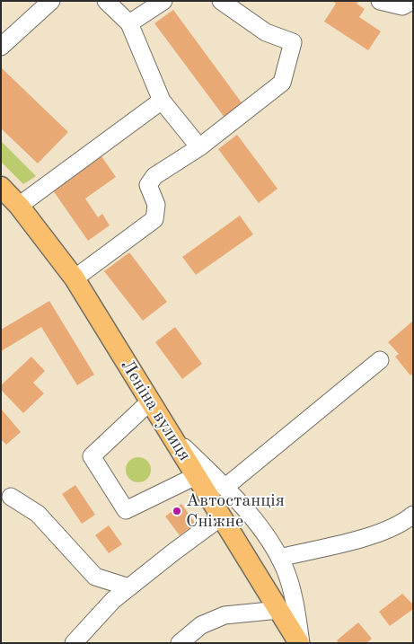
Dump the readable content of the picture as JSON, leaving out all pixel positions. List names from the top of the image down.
{
  "streets": {
    "main road": ["Леніна вулиця"]
  },
  "places": ["Автостанція Сніжне"]
}
